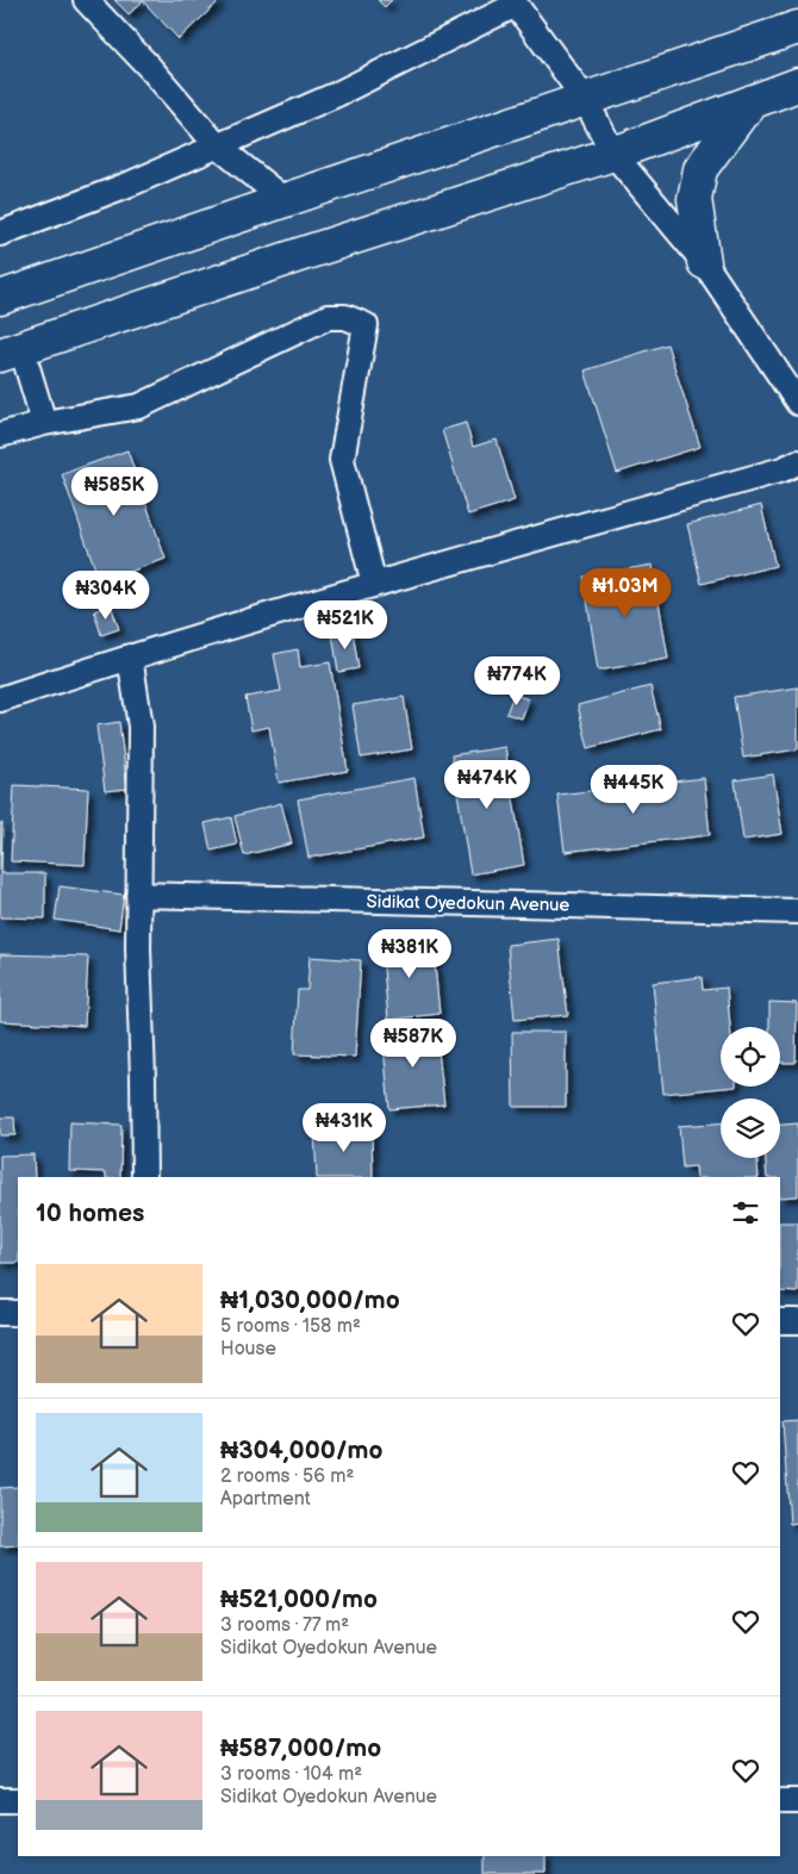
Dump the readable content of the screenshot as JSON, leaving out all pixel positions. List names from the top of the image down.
{
  "streets": {
    "street": ["Sidikat Oyedokun Avenue"]
  },
  "page": {
    "price": [
      "₦585K",
      "₦1.03M",
      "₦304K",
      "₦521K",
      "₦774K",
      "₦474K",
      "₦445K",
      "₦381K",
      "₦587K",
      "₦431K"
    ],
    "heading": "10 homes",
    "list": [
      {
        "name": "₦1,030,000/mo",
        "note": "5 rooms · 158 m² · House"
      },
      {
        "name": "₦304,000/mo",
        "note": "2 rooms · 56 m² · Apartment"
      },
      {
        "name": "₦521,000/mo",
        "note": "3 rooms · 77 m² · Sidikat Oyedokun Avenue"
      },
      {
        "name": "₦587,000/mo",
        "note": "3 rooms · 104 m² · Sidikat Oyedokun Avenue"
      }
    ]
  }
}
